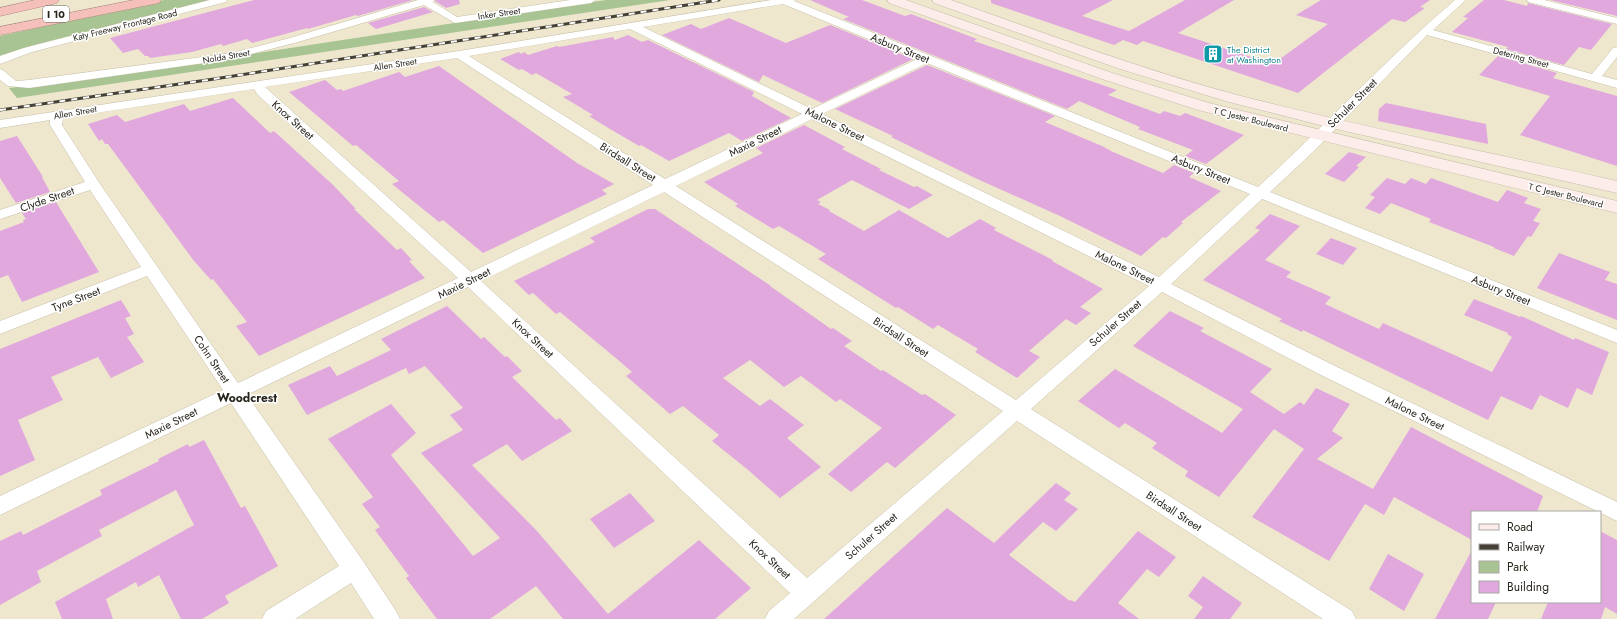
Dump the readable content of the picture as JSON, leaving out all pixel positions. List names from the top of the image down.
{
  "streets": {
    "highway": ["I 10"],
    "main road": ["T C Jester Boulevard"],
    "street": [
      "Inker Street",
      "Katy Freeway Frontage Road",
      "Asbury Street",
      "Nolda Street",
      "Detering Street",
      "Allen Street",
      "Schuler Street",
      "Knox Street",
      "Malone Street",
      "Maxie Street",
      "Birdsall Street",
      "Clyde Street",
      "Tyne Street",
      "Cohn Street"
    ]
  },
  "crossings": [
    ["Inker Street", "Nolda Street"],
    ["Asbury Street", "Allen Street"],
    ["Asbury Street", "Schuler Street"],
    ["Asbury Street", "Maxie Street"],
    ["Detering Street", "Schuler Street"],
    ["Allen Street", "Knox Street"],
    ["Allen Street", "Malone Street"],
    ["Allen Street", "Birdsall Street"],
    ["Allen Street", "Cohn Street"],
    ["Schuler Street", "T C Jester Boulevard"],
    ["Schuler Street", "Knox Street"],
    ["Schuler Street", "Malone Street"],
    ["Schuler Street", "Birdsall Street"],
    ["Knox Street", "Maxie Street"],
    ["Malone Street", "Maxie Street"],
    ["Maxie Street", "Birdsall Street"],
    ["Maxie Street", "Cohn Street"],
    ["Clyde Street", "Cohn Street"],
    ["Tyne Street", "Cohn Street"]
  ],
  "districts": ["Woodcrest"],
  "places": {
    "building": ["The District at Washington"]
  },
  "legend": [
    "Road",
    "Railway",
    "Park",
    "Building"
  ]
}
